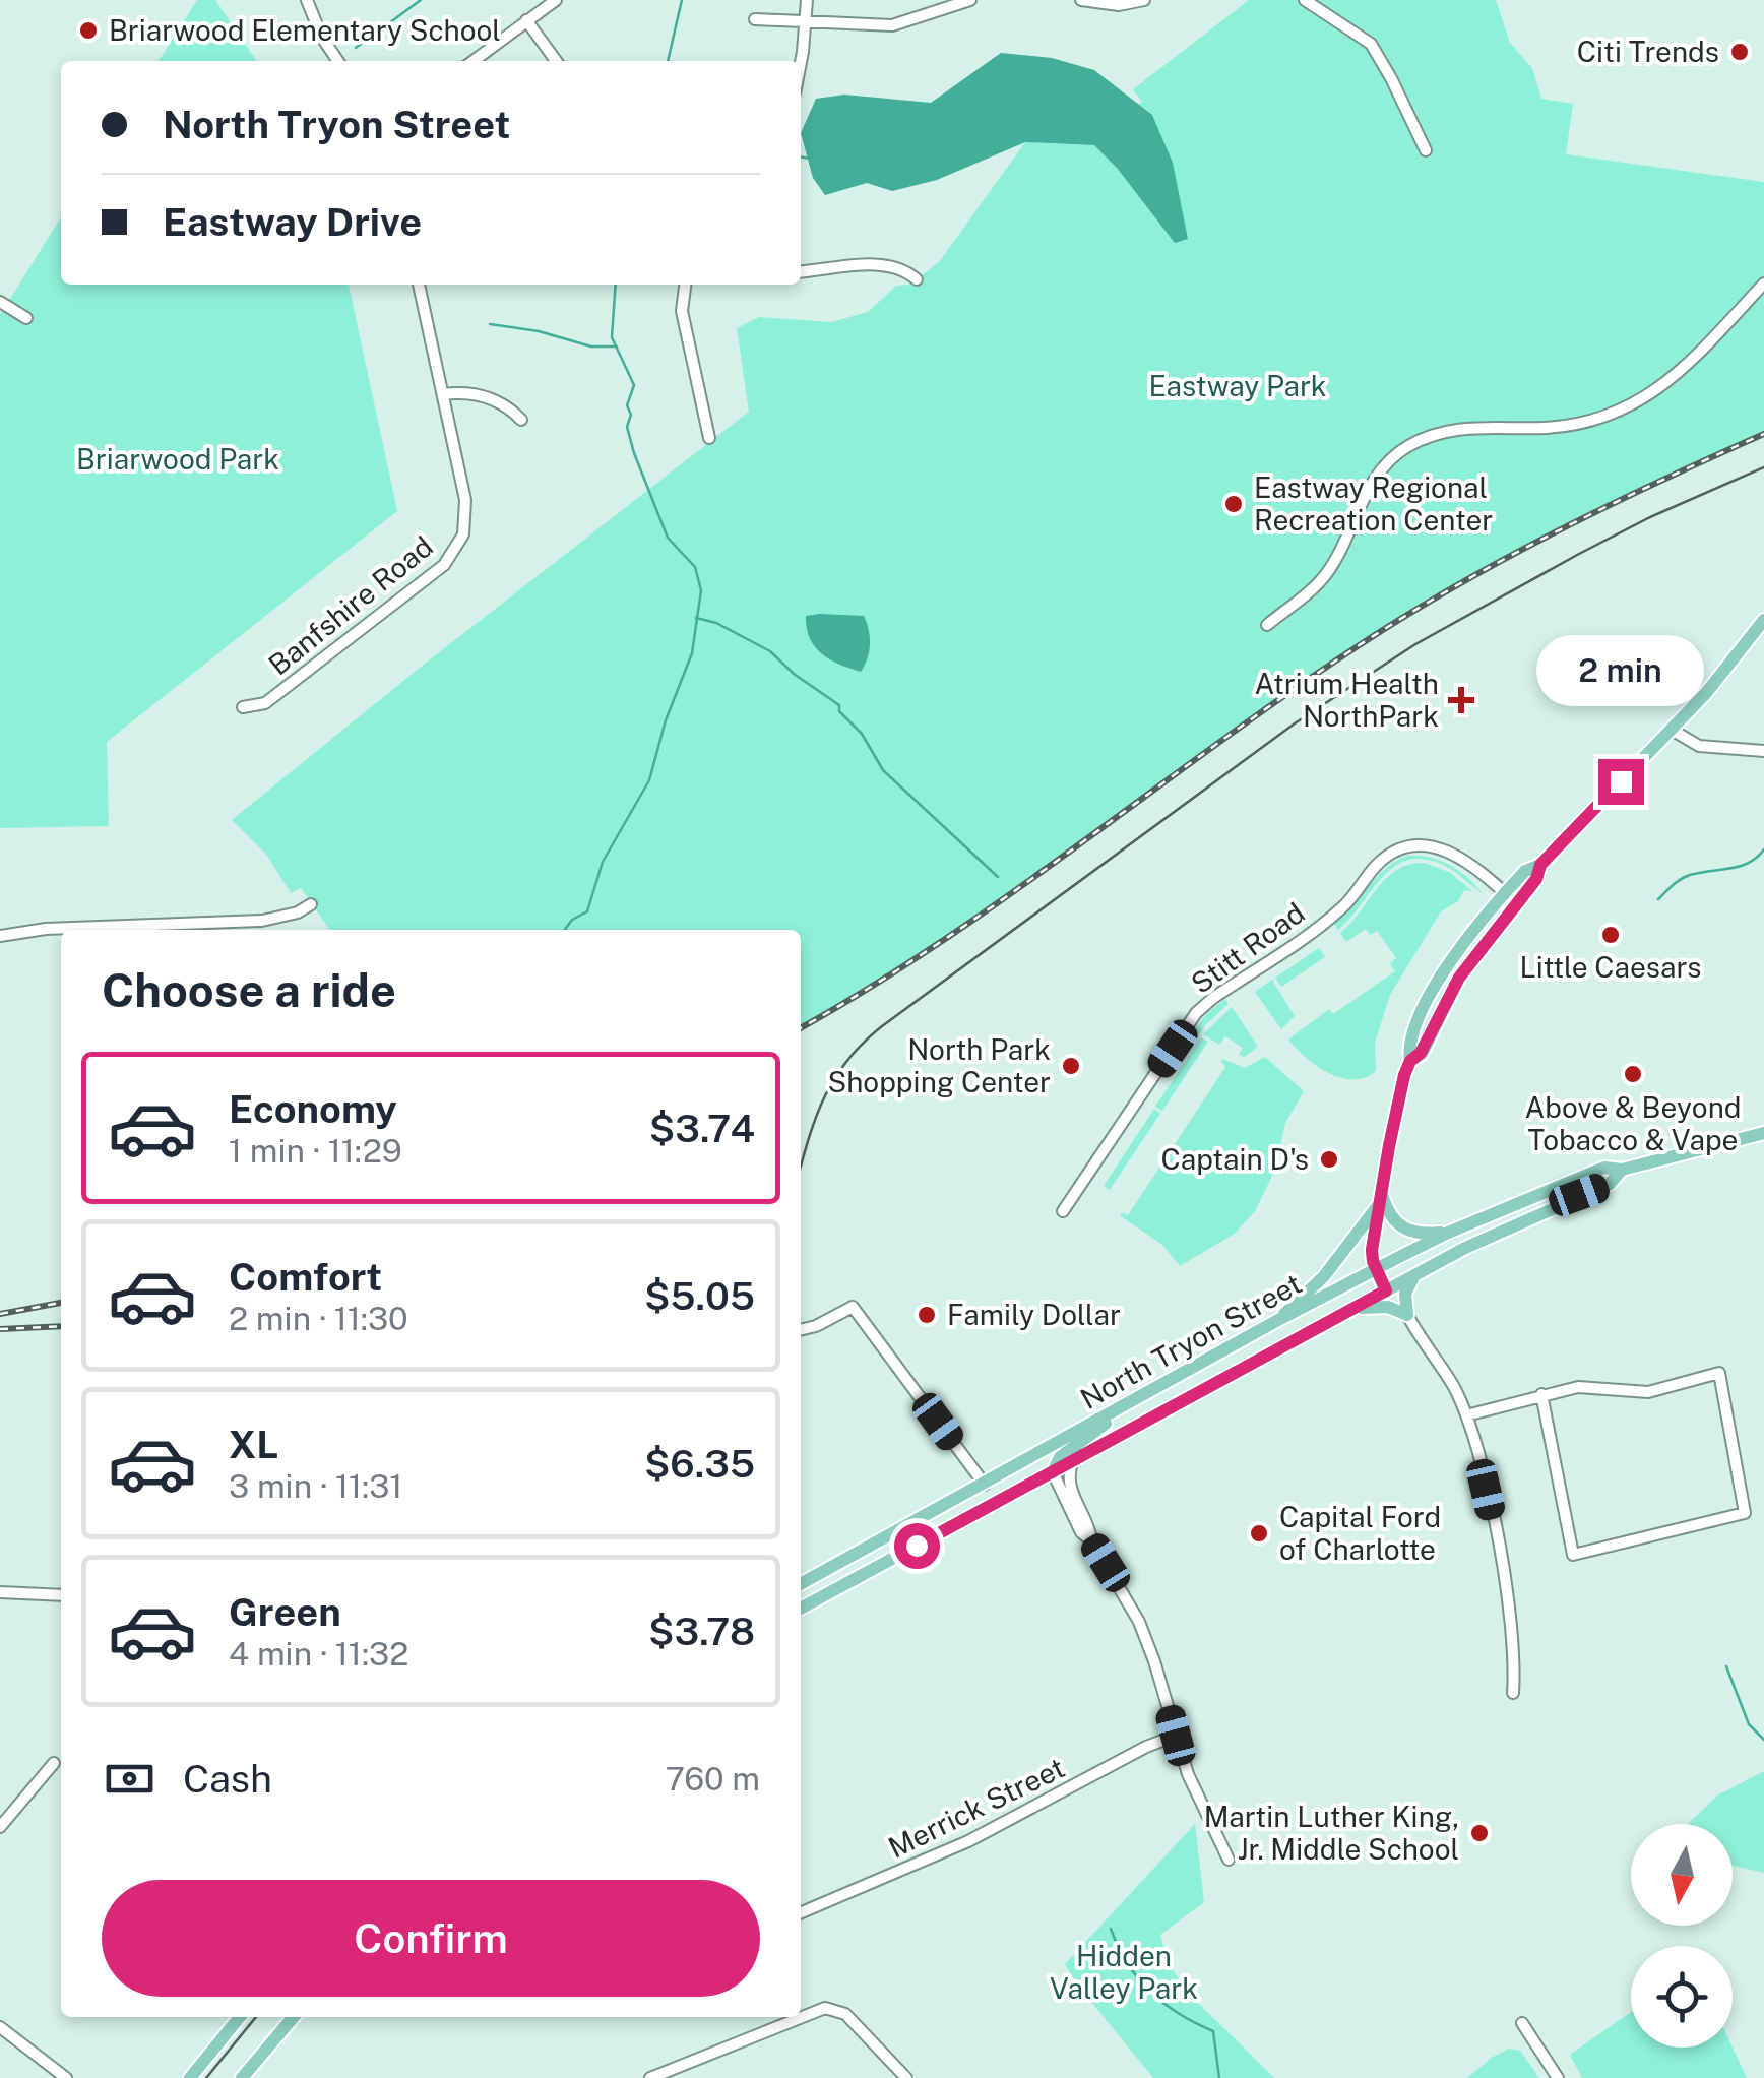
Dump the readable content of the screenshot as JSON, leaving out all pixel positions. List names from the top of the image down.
{
  "streets": {
    "main road": ["North Tryon Street"],
    "street": ["Banfshire Road", "Stitt Road", "Merrick Street"]
  },
  "parks": ["Eastway Park", "Briarwood Park", "Hidden Valley Park"],
  "places": {
    "other": [
      "Briarwood Elementary School",
      "Citi Trends",
      "Eastway Regional Recreation Center",
      "Little Caesars",
      "North Park Shopping Center",
      "Above & Beyond Tobacco & Vape",
      "Captain D's",
      "Family Dollar",
      "Capital Ford of Charlotte",
      "Martin Luther King, Jr. Middle School"
    ],
    "health": ["Atrium Health NorthPark"]
  },
  "north": "bottom",
  "page": {
    "banner": ["North Tryon Street", "Eastway Drive"],
    "bubble": "2 min",
    "heading": "Choose a ride",
    "list": [
      {
        "name": "Economy",
        "note": "1 min · 11:29",
        "value": "$3.74"
      },
      {
        "name": "Comfort",
        "note": "2 min · 11:30",
        "value": "$5.05"
      },
      {
        "name": "XL",
        "note": "3 min · 11:31",
        "value": "$6.35"
      },
      {
        "name": "Green",
        "note": "4 min · 11:32",
        "value": "$3.78"
      }
    ],
    "pay": ["Cash", "760 m"],
    "buttons": "Confirm"
  }
}
